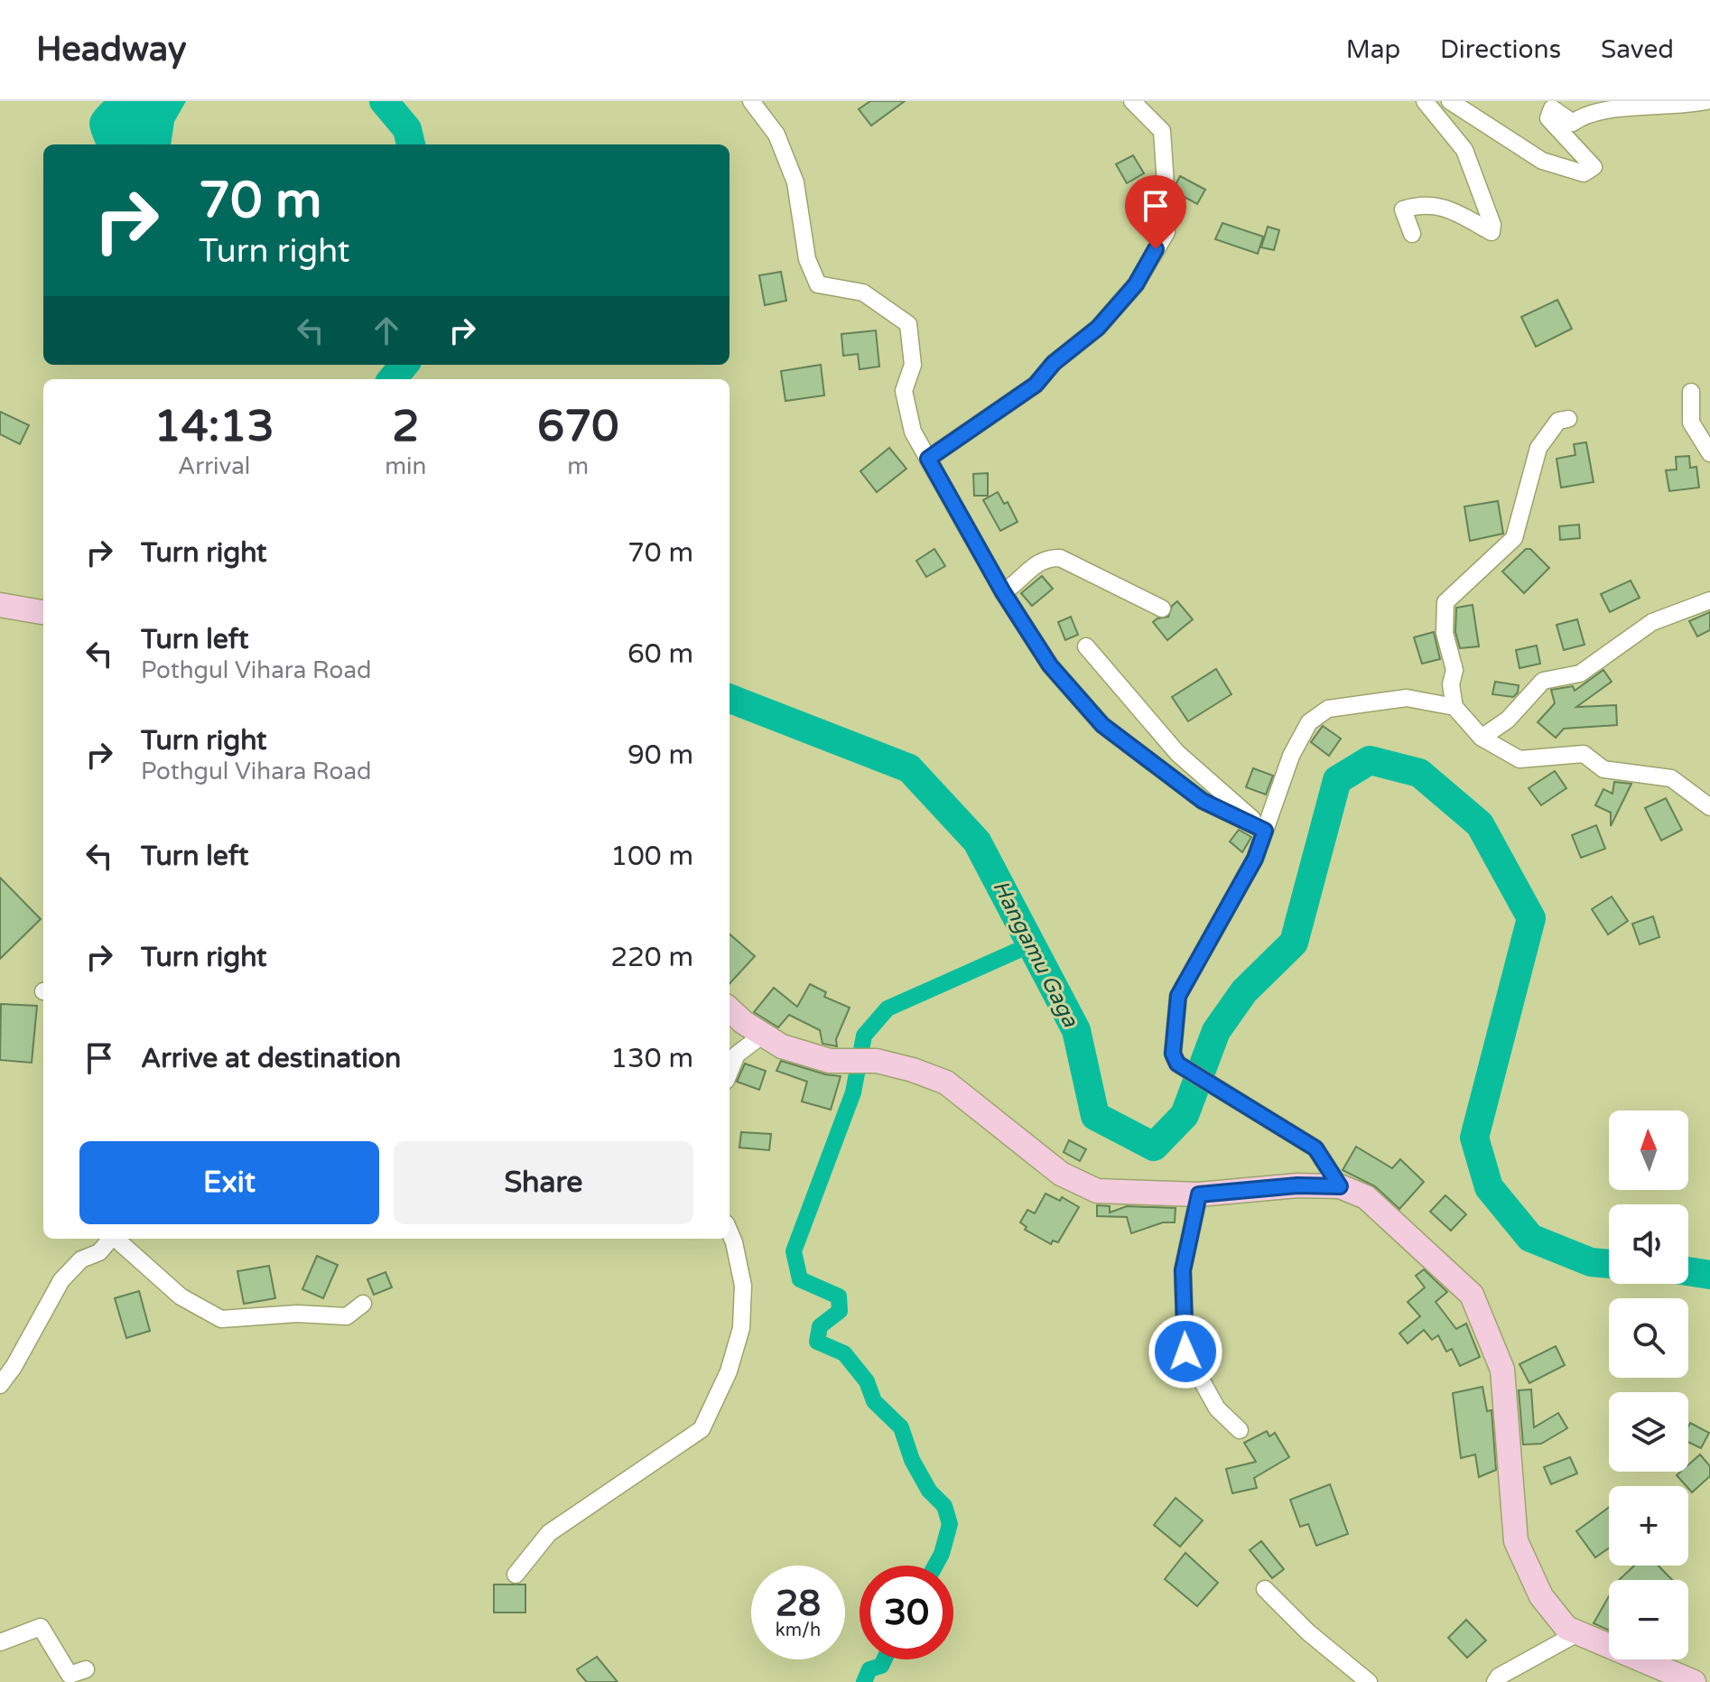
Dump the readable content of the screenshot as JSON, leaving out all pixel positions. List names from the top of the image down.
{
  "water": ["Hangamu Gaga"],
  "north": "top",
  "page": {
    "header": "Headway",
    "nav": ["Map", "Directions", "Saved"],
    "turn": ["70 m", "Turn right"],
    "eta": [
      "14:13",
      "Arrival",
      "2",
      "min",
      "670",
      "m"
    ],
    "list": [
      {
        "name": "Turn right",
        "value": "70 m"
      },
      {
        "name": "Turn left",
        "note": "Pothgul Vihara Road",
        "value": "60 m"
      },
      {
        "name": "Turn right",
        "note": "Pothgul Vihara Road",
        "value": "90 m"
      },
      {
        "name": "Turn left",
        "value": "100 m"
      },
      {
        "name": "Turn right",
        "value": "220 m"
      },
      {
        "name": "Arrive at destination",
        "value": "130 m"
      }
    ],
    "map_buttons": ["+", "−"],
    "buttons": ["Exit", "Share"],
    "speed": "28 km/h",
    "limit": "30"
  }
}
